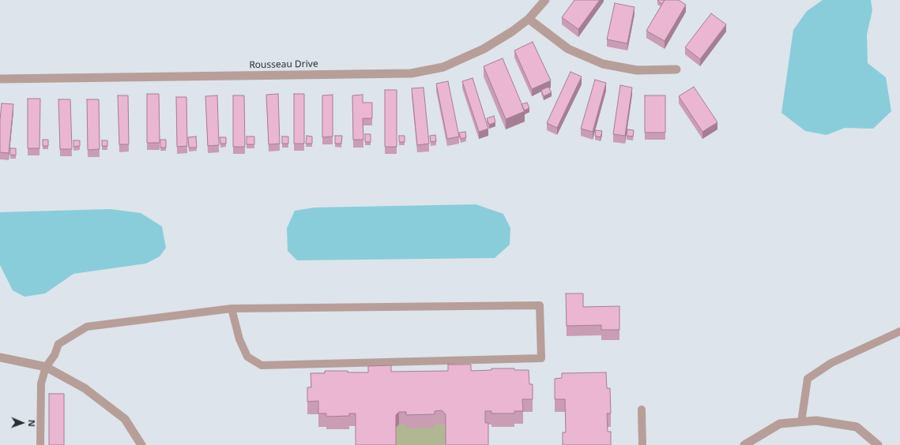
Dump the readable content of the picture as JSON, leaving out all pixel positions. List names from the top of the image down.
{
  "streets": {
    "street": ["Rousseau Drive"]
  },
  "north": "right"
}
